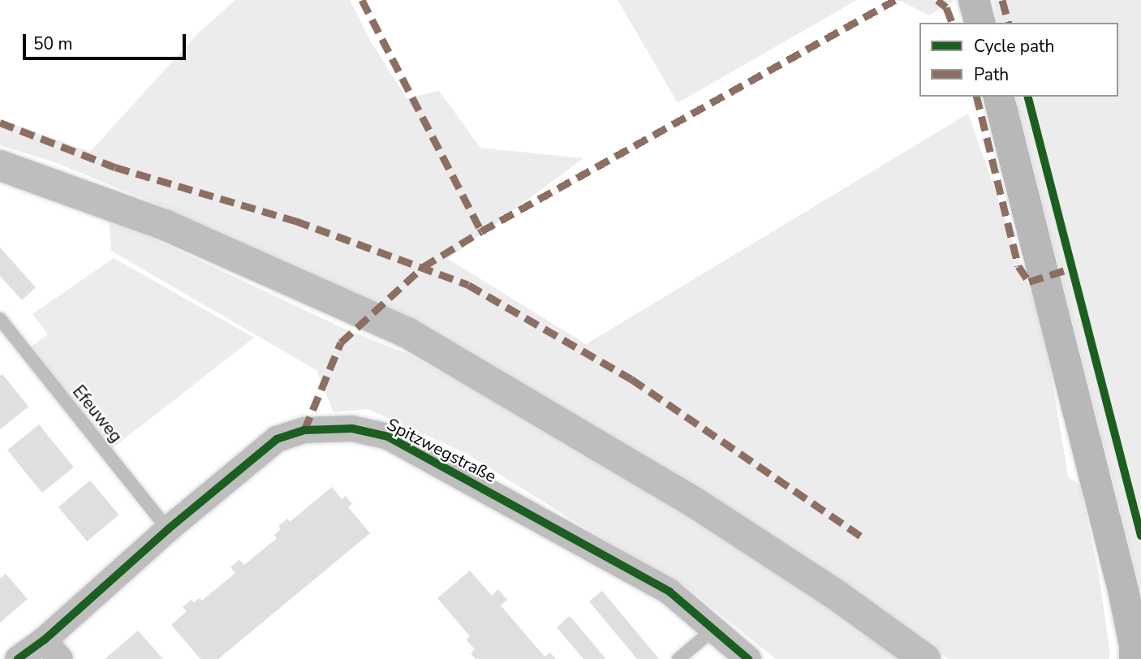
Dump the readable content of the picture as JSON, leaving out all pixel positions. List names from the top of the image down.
{
  "streets": {
    "street": ["Spitzwegstraße"],
    "lane": ["Efeuweg"]
  },
  "crossings": [
    ["Efeuweg", "Spitzwegstraße"]
  ],
  "legend": ["Cycle path", "Path"],
  "scale_bar": "50 m"
}
